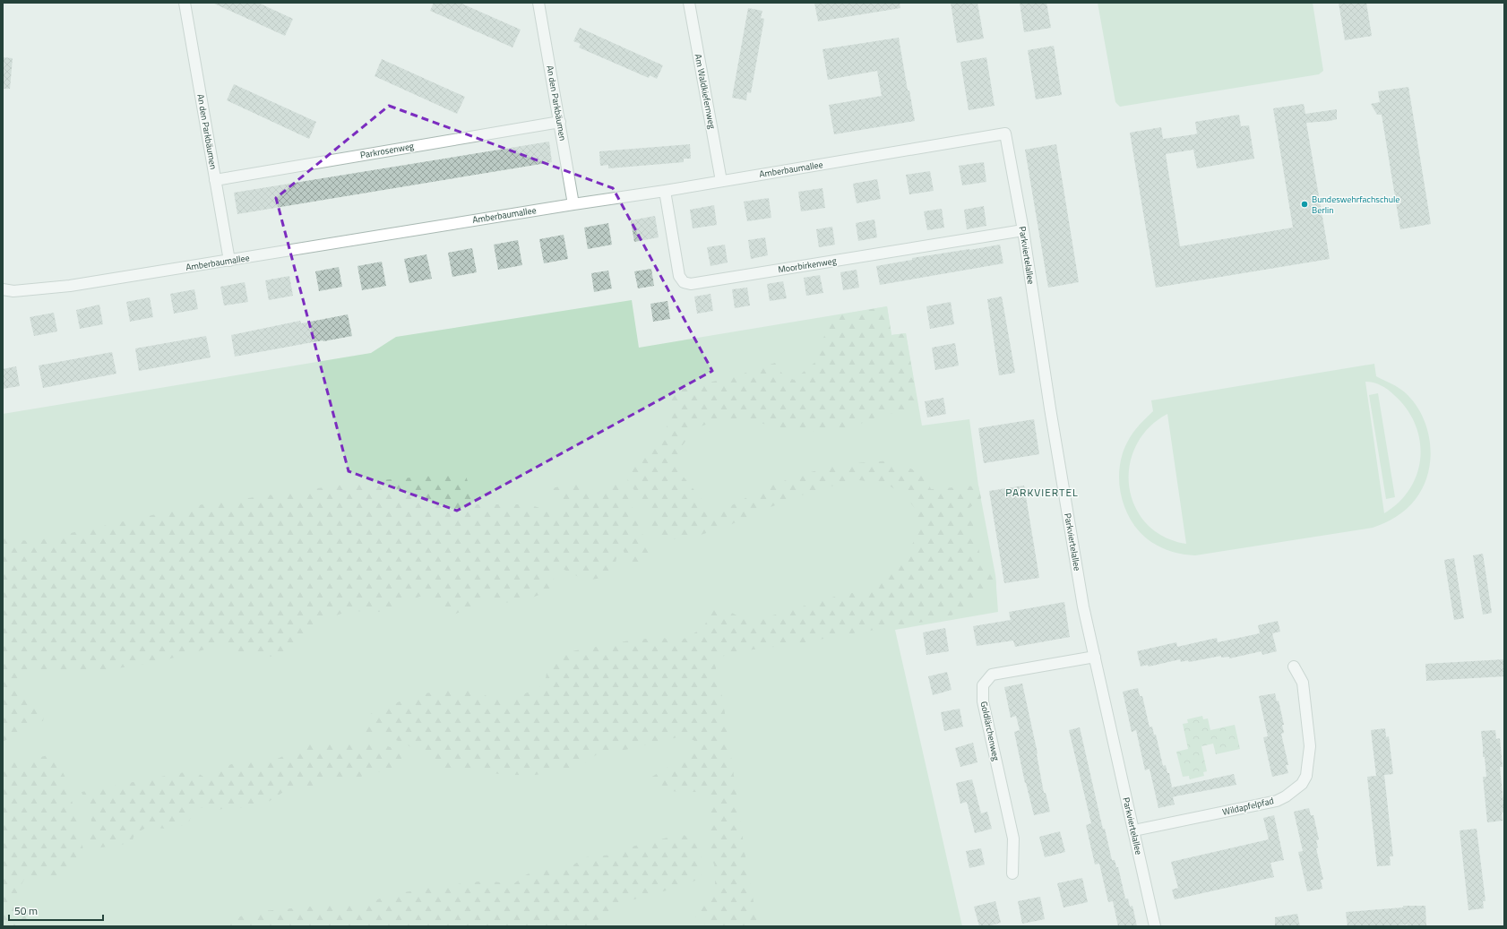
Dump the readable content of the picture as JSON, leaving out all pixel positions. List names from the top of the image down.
{
  "streets": {
    "street": [
      "Am Waldkiefernweg",
      "An den Parkbäumen",
      "Parkrosenweg",
      "Amberbaumallee",
      "Parkviertelallee",
      "Moorbirkenweg",
      "Goldlärchenweg",
      "Wildapfelpfad"
    ]
  },
  "crossings": [
    ["Am Waldkiefernweg", "Amberbaumallee"],
    ["An den Parkbäumen", "Parkrosenweg"],
    ["An den Parkbäumen", "Amberbaumallee"],
    ["Amberbaumallee", "Parkviertelallee"],
    ["Amberbaumallee", "Moorbirkenweg"],
    ["Parkviertelallee", "Moorbirkenweg"],
    ["Parkviertelallee", "Goldlärchenweg"],
    ["Parkviertelallee", "Wildapfelpfad"]
  ],
  "districts": ["PARKVIERTEL"],
  "places": ["Bundeswehrfachschule Berlin"],
  "scale_bar": "50 m"
}
